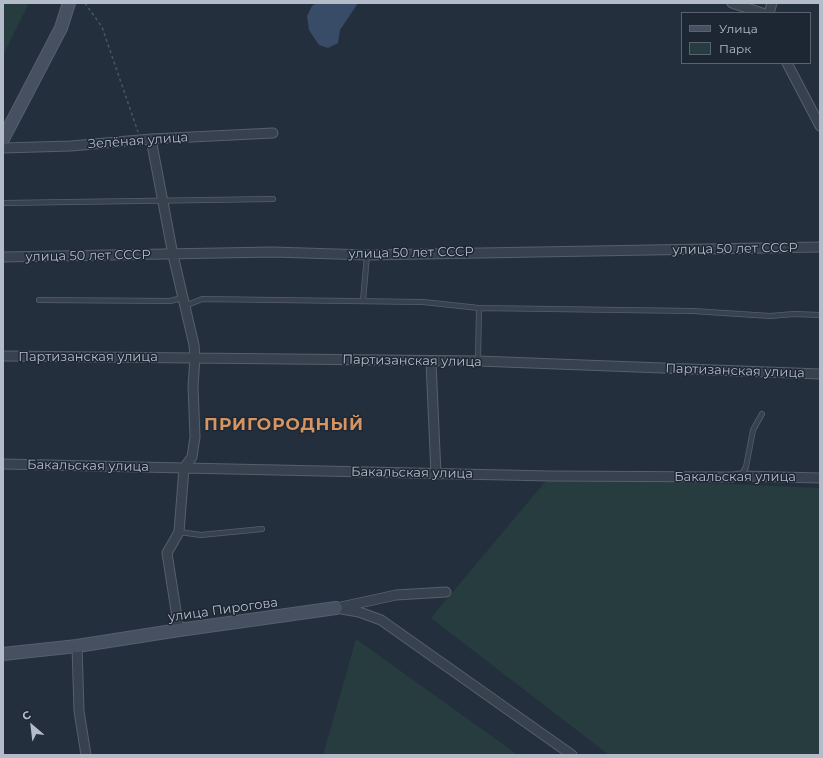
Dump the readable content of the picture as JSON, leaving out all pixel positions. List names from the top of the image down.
{
  "streets": {
    "street": [
      "Зелёная улица",
      "улица 50 лет СССР",
      "Партизанская улица",
      "Бакальская улица",
      "улица Пирогова"
    ]
  },
  "districts": ["ПРИГОРОДНЫЙ"],
  "legend": ["Улица", "Парк"],
  "north": "top left"
}
